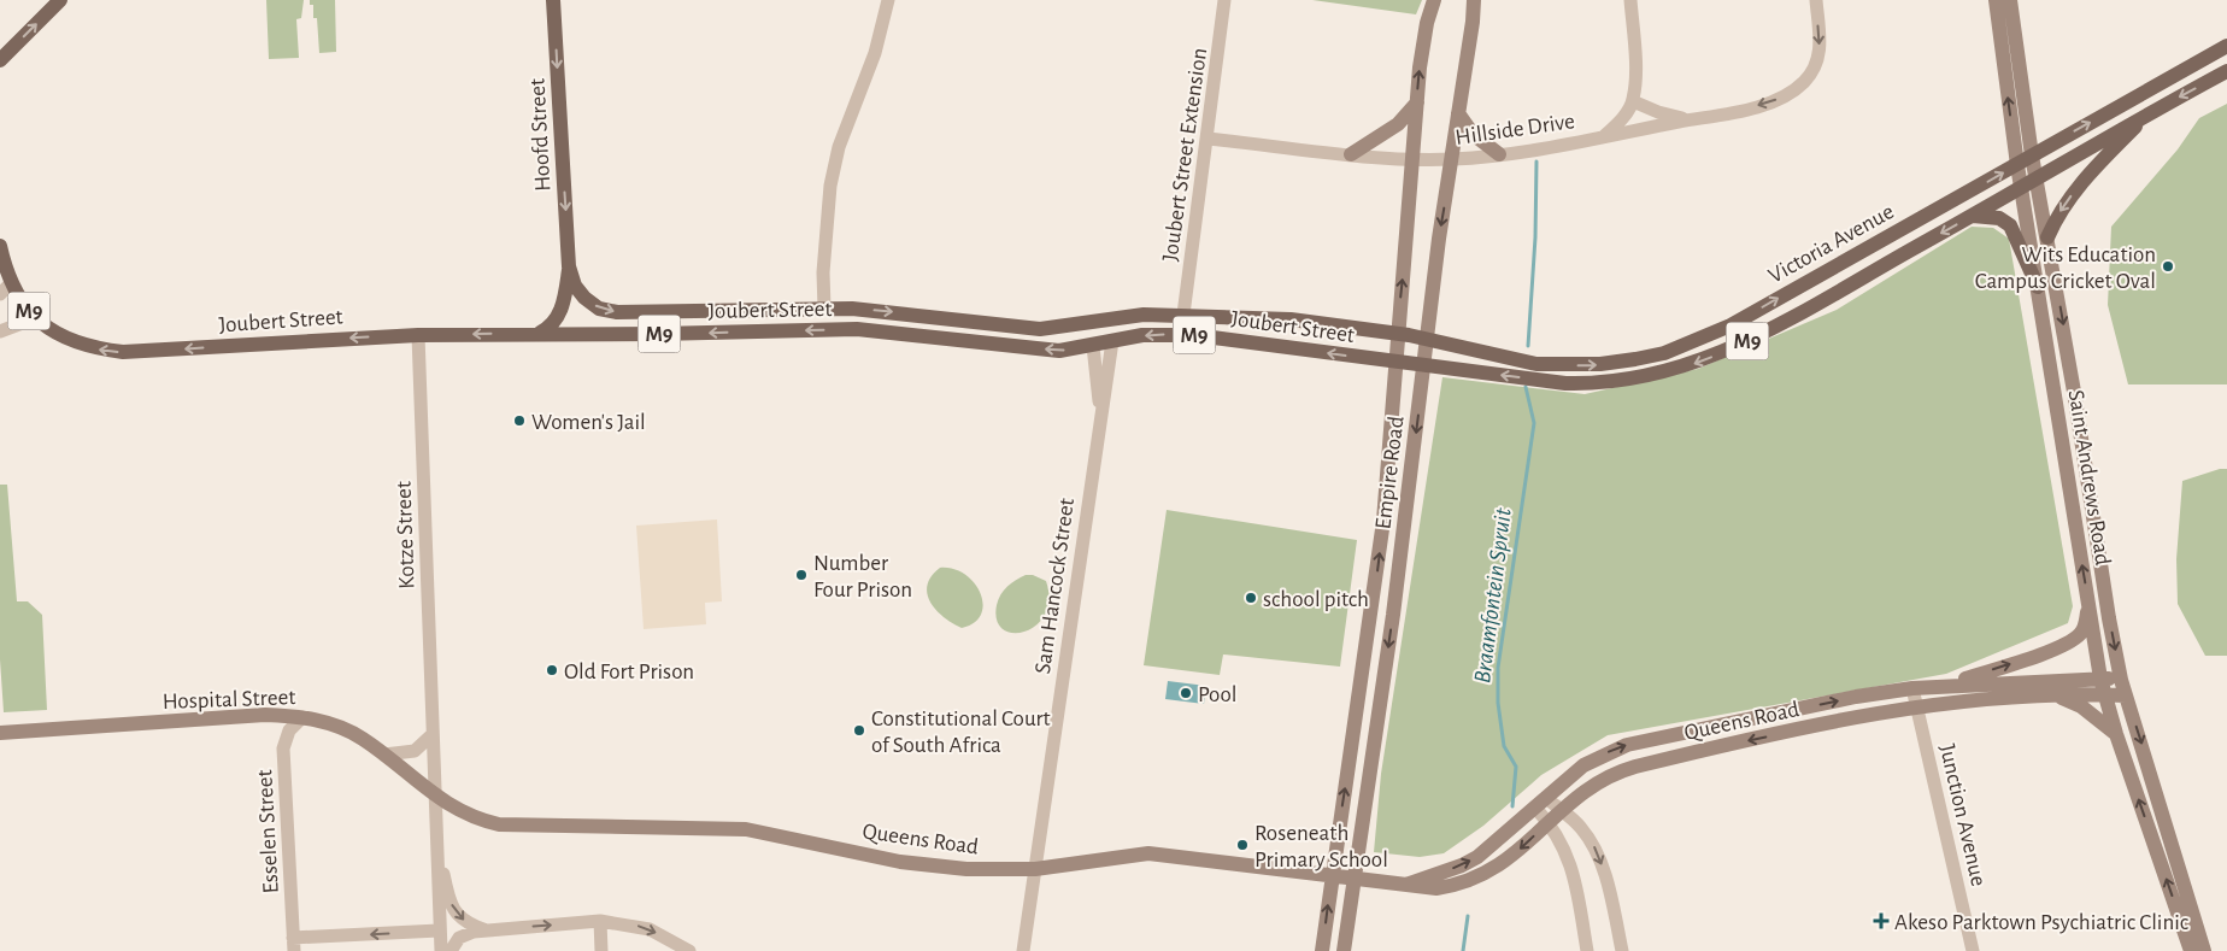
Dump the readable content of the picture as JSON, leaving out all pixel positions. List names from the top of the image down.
{
  "streets": {
    "main road": [
      "Hoofd Street",
      "Victoria Avenue",
      "Joubert Street",
      "M9",
      "Empire Road",
      "Saint Andrews Road",
      "Hospital Street",
      "Queens Road"
    ],
    "street": [
      "Hillside Drive",
      "Joubert Street Extension",
      "Kotze Street",
      "Sam Hancock Street",
      "Junction Avenue",
      "Esselen Street"
    ]
  },
  "crossings": [
    ["Hillside Drive", "Joubert Street Extension"],
    ["Hillside Drive", "Empire Road"],
    ["Hoofd Street", "Joubert Street"],
    ["Joubert Street Extension", "Joubert Street"],
    ["Victoria Avenue", "Joubert Street"],
    ["Victoria Avenue", "Empire Road"],
    ["Victoria Avenue", "Saint Andrews Road"],
    ["Joubert Street", "M9"],
    ["Joubert Street", "Empire Road"],
    ["Joubert Street", "Kotze Street"],
    ["Joubert Street", "Sam Hancock Street"],
    ["Empire Road", "Queens Road"],
    ["Saint Andrews Road", "Queens Road"],
    ["Kotze Street", "Hospital Street"],
    ["Kotze Street", "Queens Road"],
    ["Sam Hancock Street", "Queens Road"],
    ["Hospital Street", "Queens Road"],
    ["Hospital Street", "Esselen Street"],
    ["Queens Road", "Junction Avenue"]
  ],
  "one_way": ["Hoofd Street"],
  "water": ["Braamfontein Spruit"],
  "places": {
    "other": [
      "Wits Education Campus Cricket Oval",
      "Women's Jail",
      "Number Four Prison",
      "school pitch",
      "Old Fort Prison",
      "Pool",
      "Constitutional Court of South Africa",
      "Roseneath Primary School"
    ],
    "health": ["Akeso Parktown Psychiatric Clinic"]
  }
}
